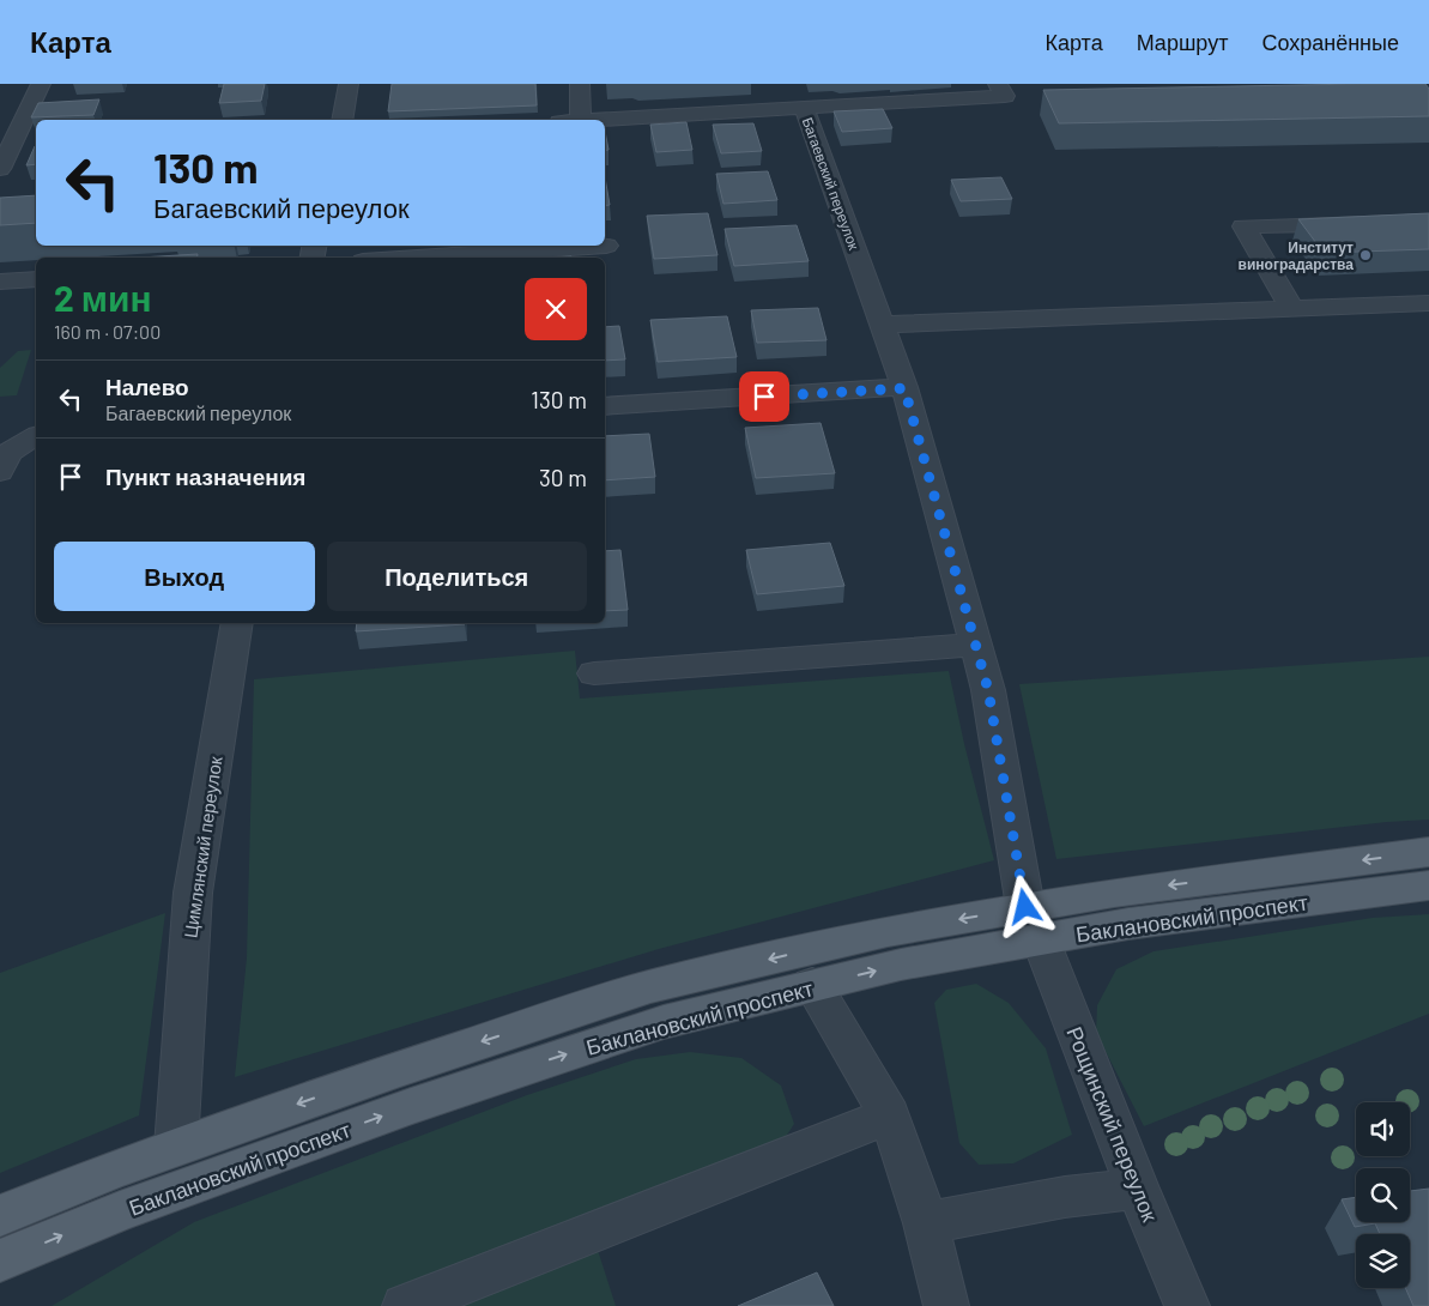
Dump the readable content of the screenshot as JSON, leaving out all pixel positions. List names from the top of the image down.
{
  "streets": {
    "main road": ["Баклановский проспект"],
    "street": ["Багаевский переулок", "Цимлянский переулок", "Рощинский переулок"]
  },
  "crossings": [
    ["Багаевский переулок", "Баклановский проспект"],
    ["Багаевский переулок", "Рощинский переулок"],
    ["Цимлянский переулок", "Баклановский проспект"],
    ["Баклановский проспект", "Рощинский переулок"]
  ],
  "places": ["Институт виноградарства"],
  "page": {
    "header": "Карта",
    "nav": ["Карта", "Маршрут", "Сохранённые"],
    "turn": ["130 m", "Багаевский переулок"],
    "heading": ["2 мин", "160 m · 07:00"],
    "list": [
      {
        "name": "Налево",
        "note": "Багаевский переулок",
        "value": "130 m"
      },
      {
        "name": "Пункт назначения",
        "value": "30 m"
      }
    ],
    "buttons": ["Выход", "Поделиться"]
  }
}
